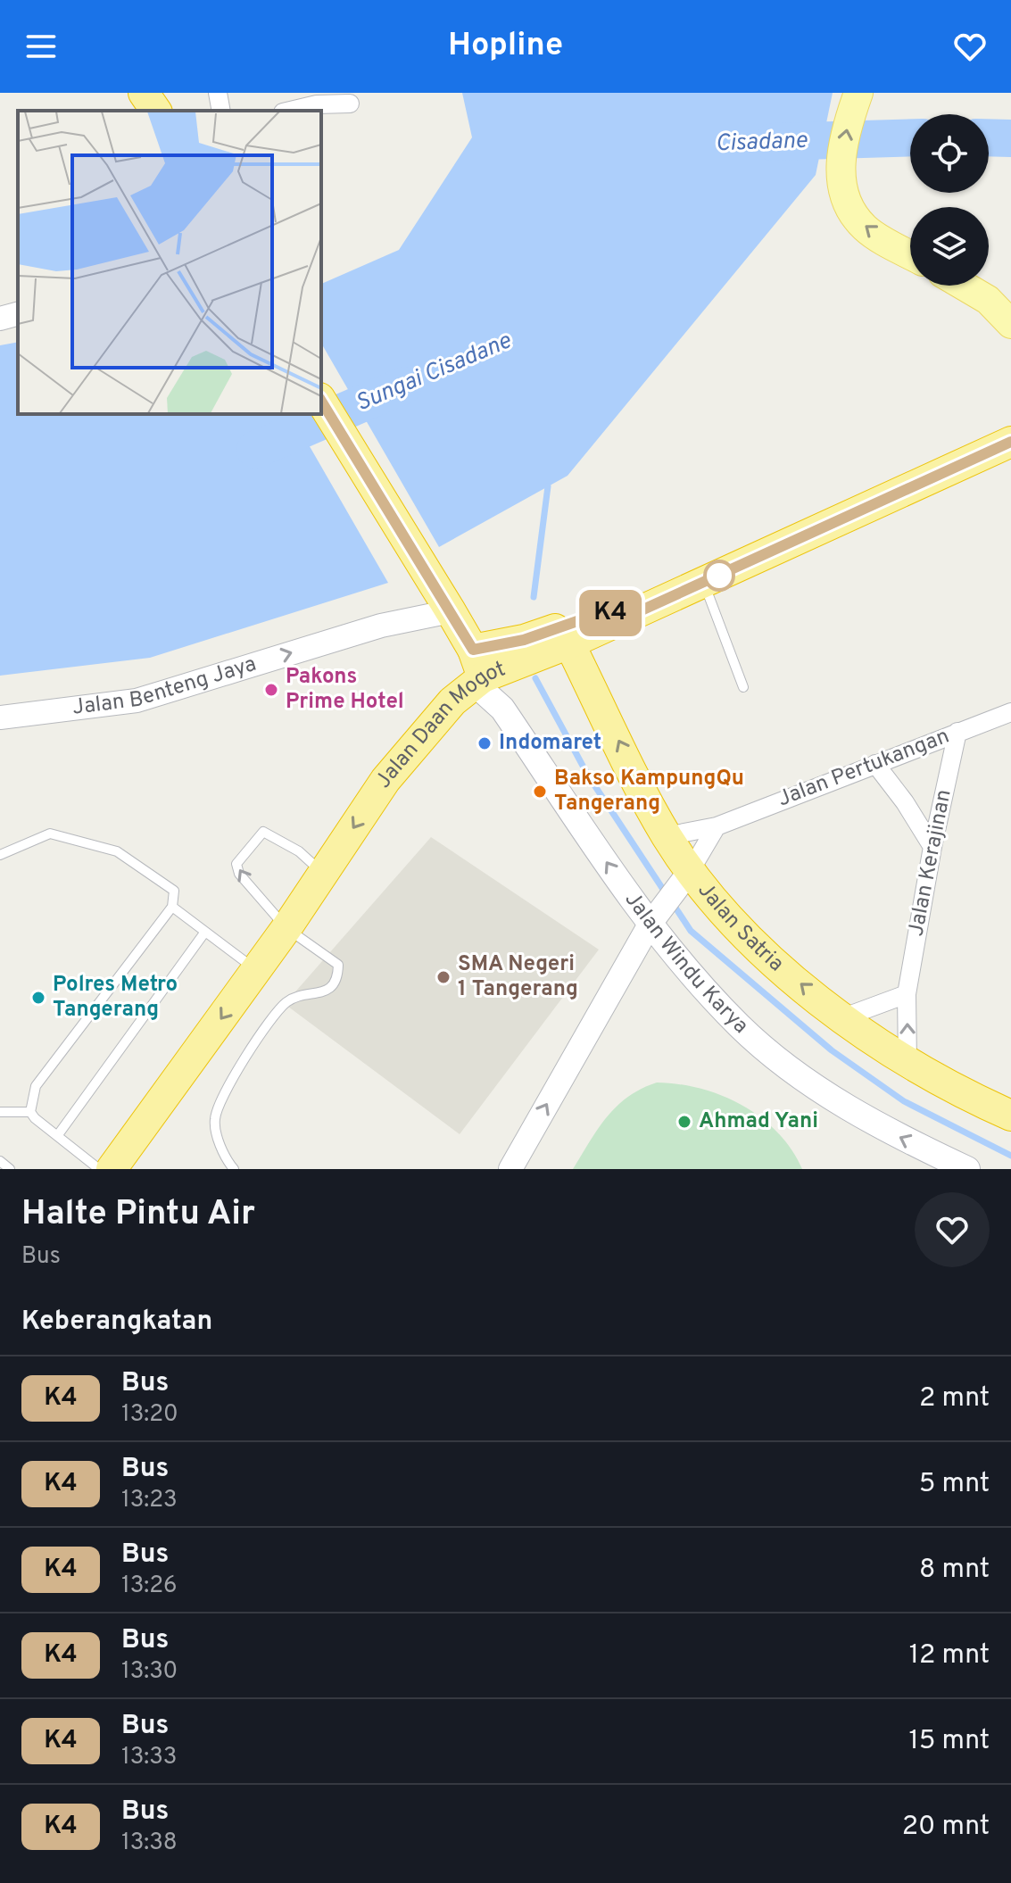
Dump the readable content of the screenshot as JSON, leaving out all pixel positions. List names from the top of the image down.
{
  "streets": {
    "highway": ["Jalan Daan Mogot", "Jalan Satria"],
    "main road": ["Jalan Windu Karya"],
    "street": ["Jalan Benteng Jaya", "Jalan Pertukangan", "Jalan Kerajinan"]
  },
  "crossings": [
    ["Jalan Daan Mogot", "Jalan Satria"],
    ["Jalan Daan Mogot", "Jalan Windu Karya"],
    ["Jalan Pertukangan", "Jalan Kerajinan"],
    ["Jalan Pertukangan", "Jalan Satria"],
    ["Jalan Kerajinan", "Jalan Satria"]
  ],
  "one_way": [
    "Jalan Benteng Jaya",
    "Jalan Daan Mogot",
    "Jalan Satria",
    "Jalan Windu Karya"
  ],
  "water": ["Cisadane", "Sungai Cisadane"],
  "places": [
    "Pakons Prime Hotel",
    "Indomaret",
    "Bakso KampungQu Tangerang",
    "SMA Negeri 1 Tangerang",
    "Polres Metro Tangerang",
    "Ahmad Yani"
  ],
  "lines": ["bus line K4"],
  "page": {
    "header": "Hopline",
    "on_map": "K4",
    "heading": [
      ["Halte Pintu Air", "Bus"],
      "Keberangkatan"
    ],
    "list": [
      {
        "mark": "K4",
        "name": "Bus",
        "note": "13:20",
        "value": "2 mnt"
      },
      {
        "mark": "K4",
        "name": "Bus",
        "note": "13:23",
        "value": "5 mnt"
      },
      {
        "mark": "K4",
        "name": "Bus",
        "note": "13:26",
        "value": "8 mnt"
      },
      {
        "mark": "K4",
        "name": "Bus",
        "note": "13:30",
        "value": "12 mnt"
      },
      {
        "mark": "K4",
        "name": "Bus",
        "note": "13:33",
        "value": "15 mnt"
      },
      {
        "mark": "K4",
        "name": "Bus",
        "note": "13:38",
        "value": "20 mnt"
      }
    ]
  }
}
